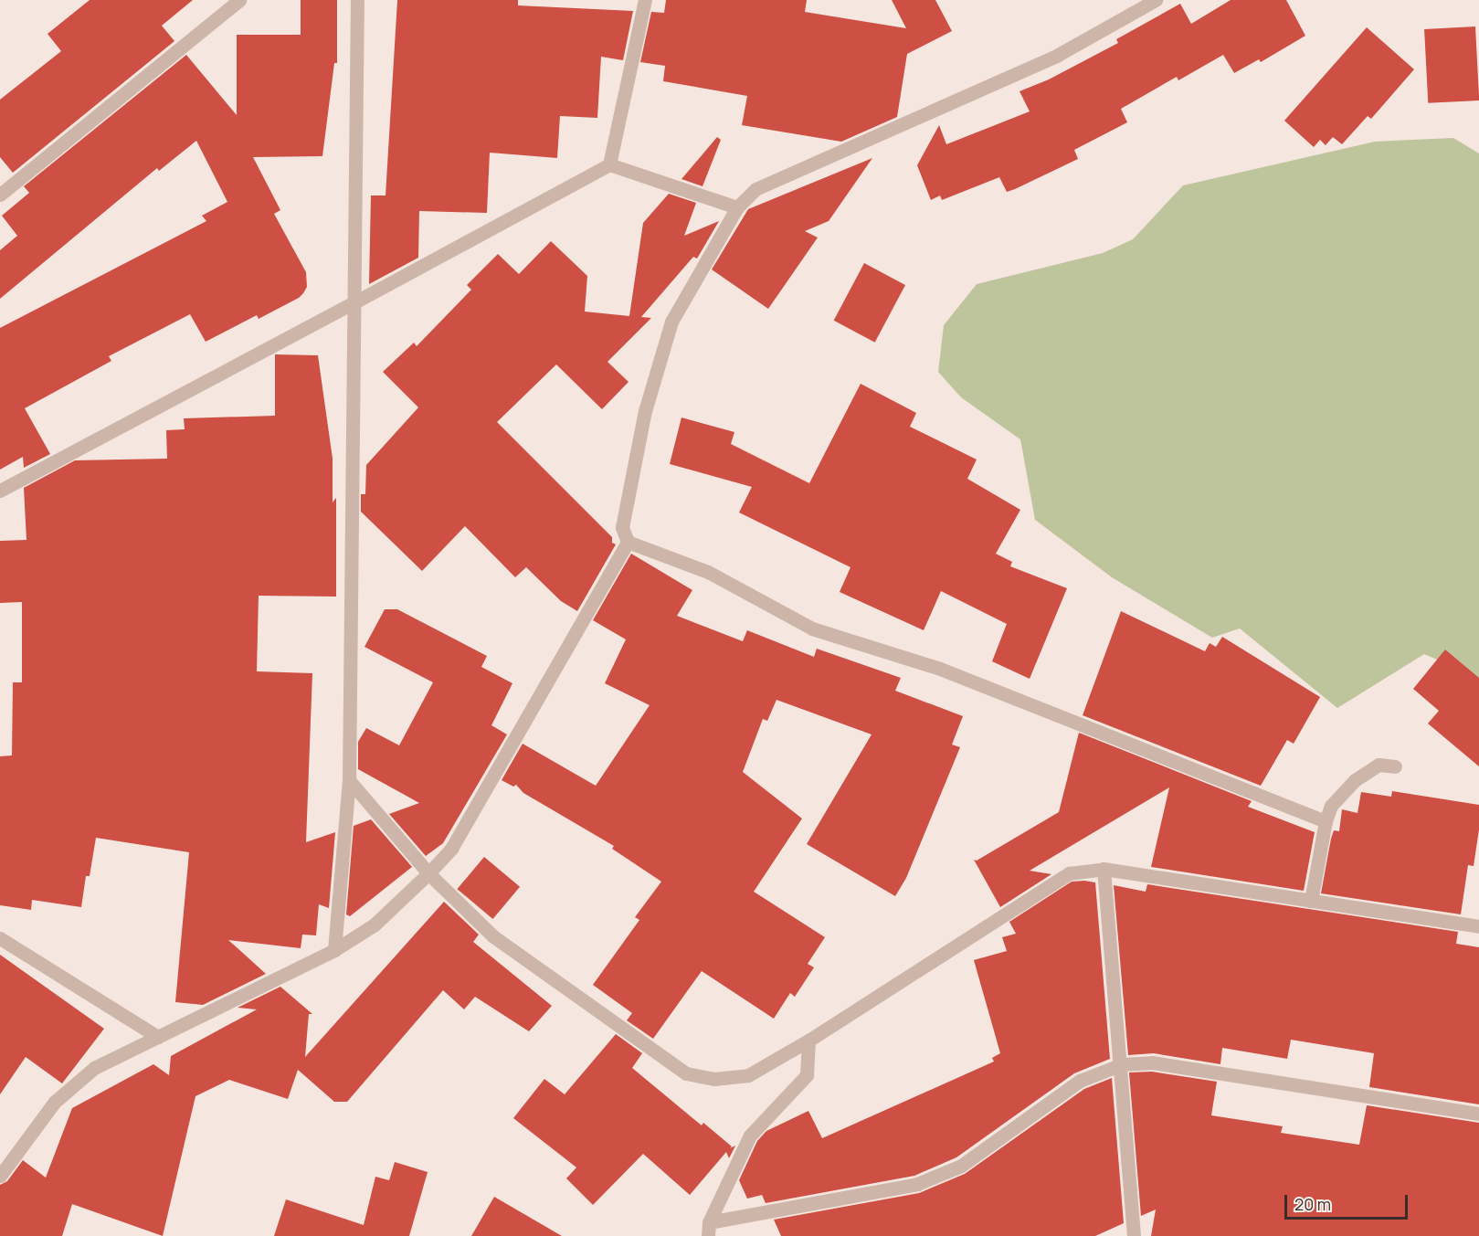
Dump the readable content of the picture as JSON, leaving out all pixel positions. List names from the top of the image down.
{
  "scale_bar": "20 m"
}
